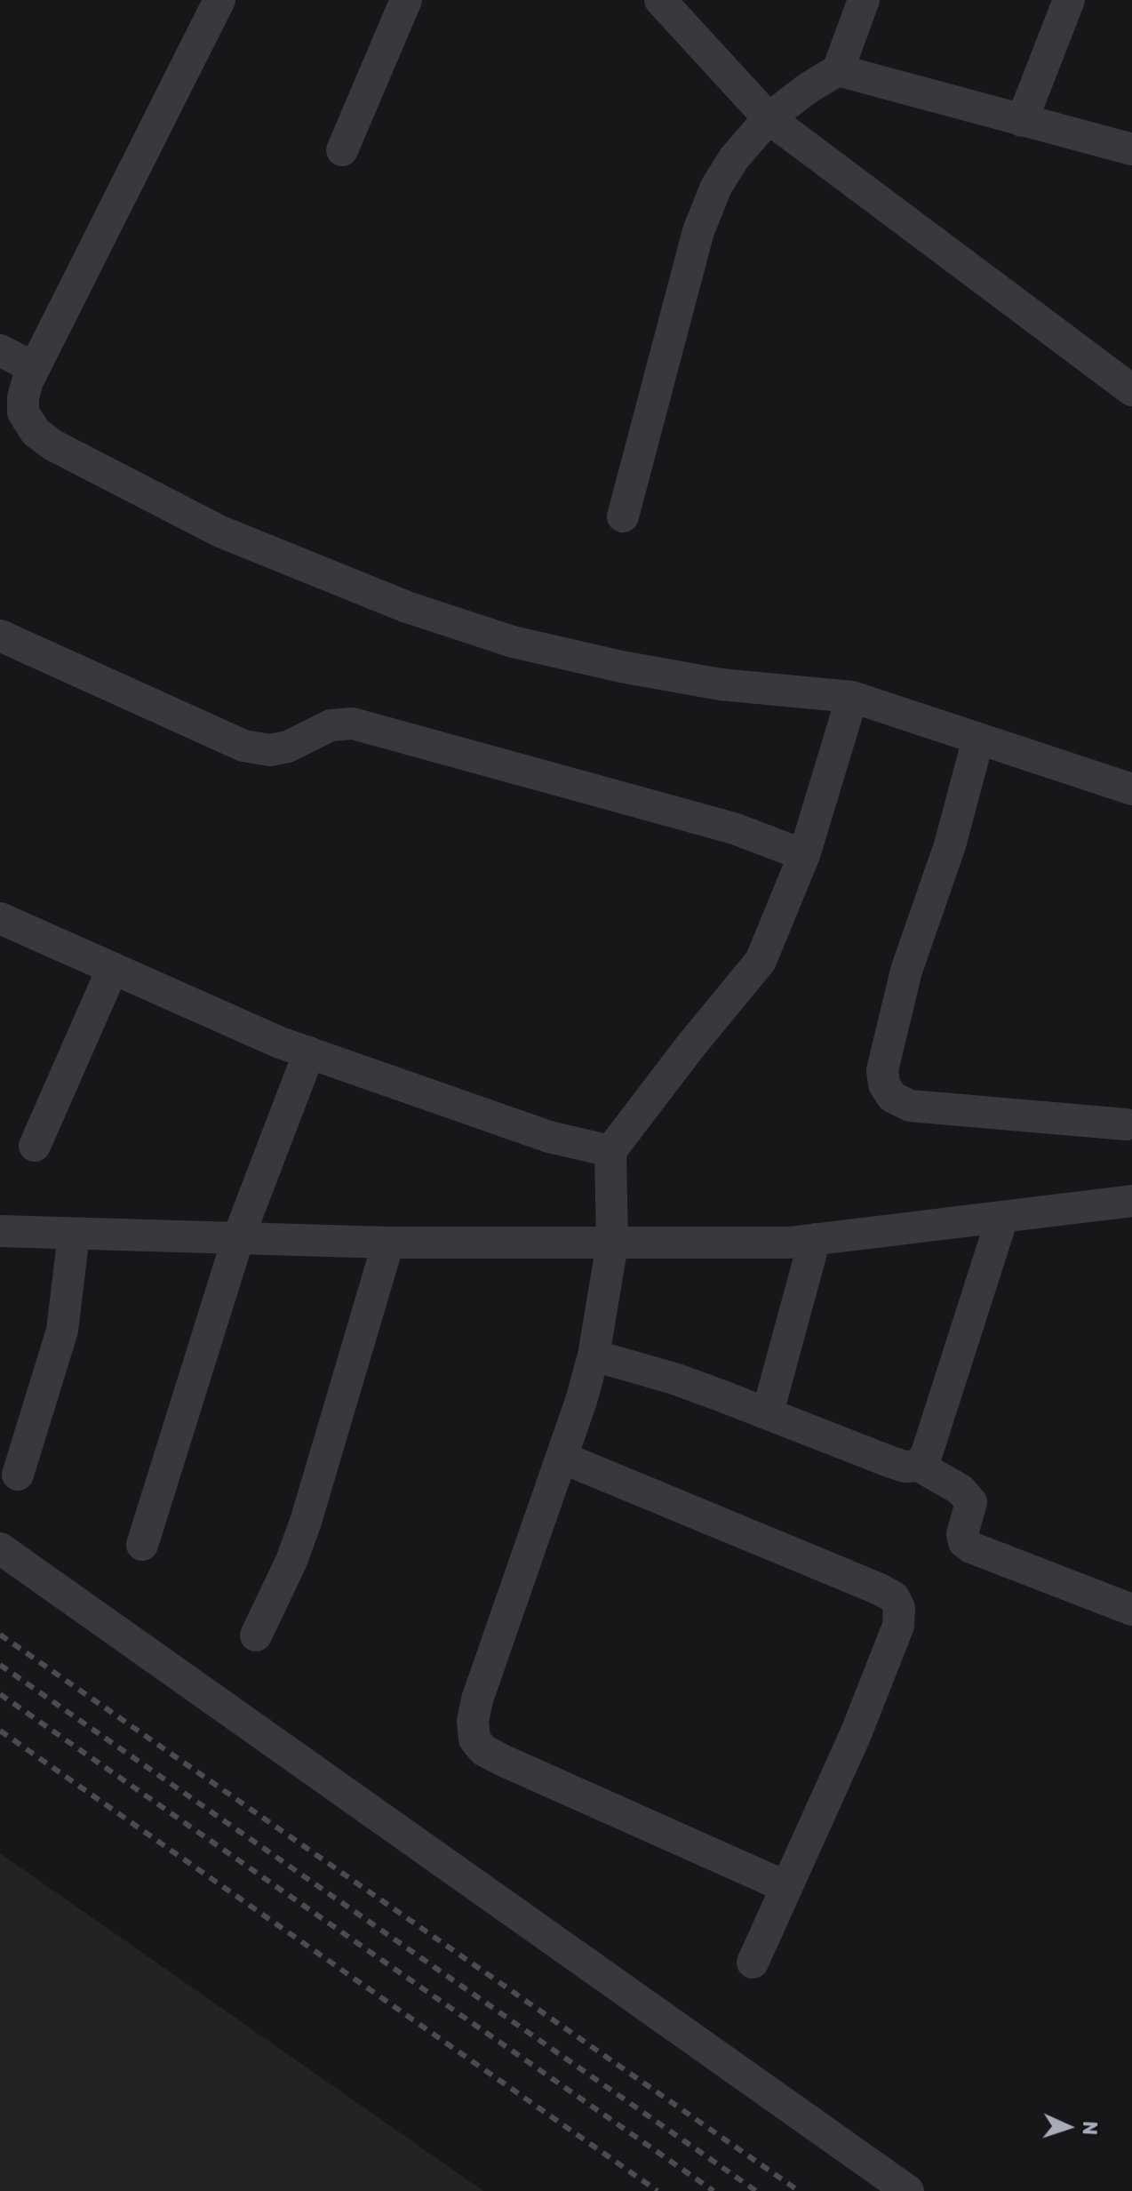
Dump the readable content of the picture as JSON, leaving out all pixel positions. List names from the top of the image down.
{
  "north": "right"
}
